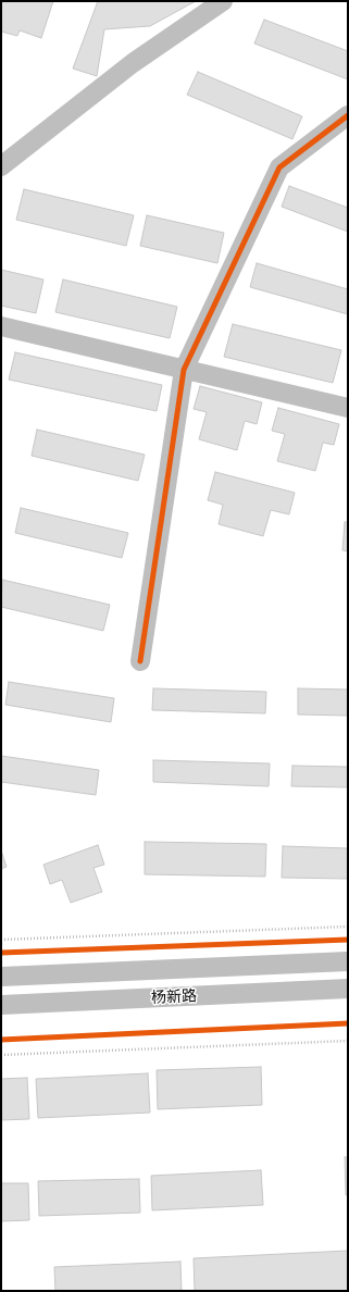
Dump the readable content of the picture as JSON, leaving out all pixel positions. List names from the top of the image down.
{
  "streets": {
    "street": ["杨新路"]
  }
}
